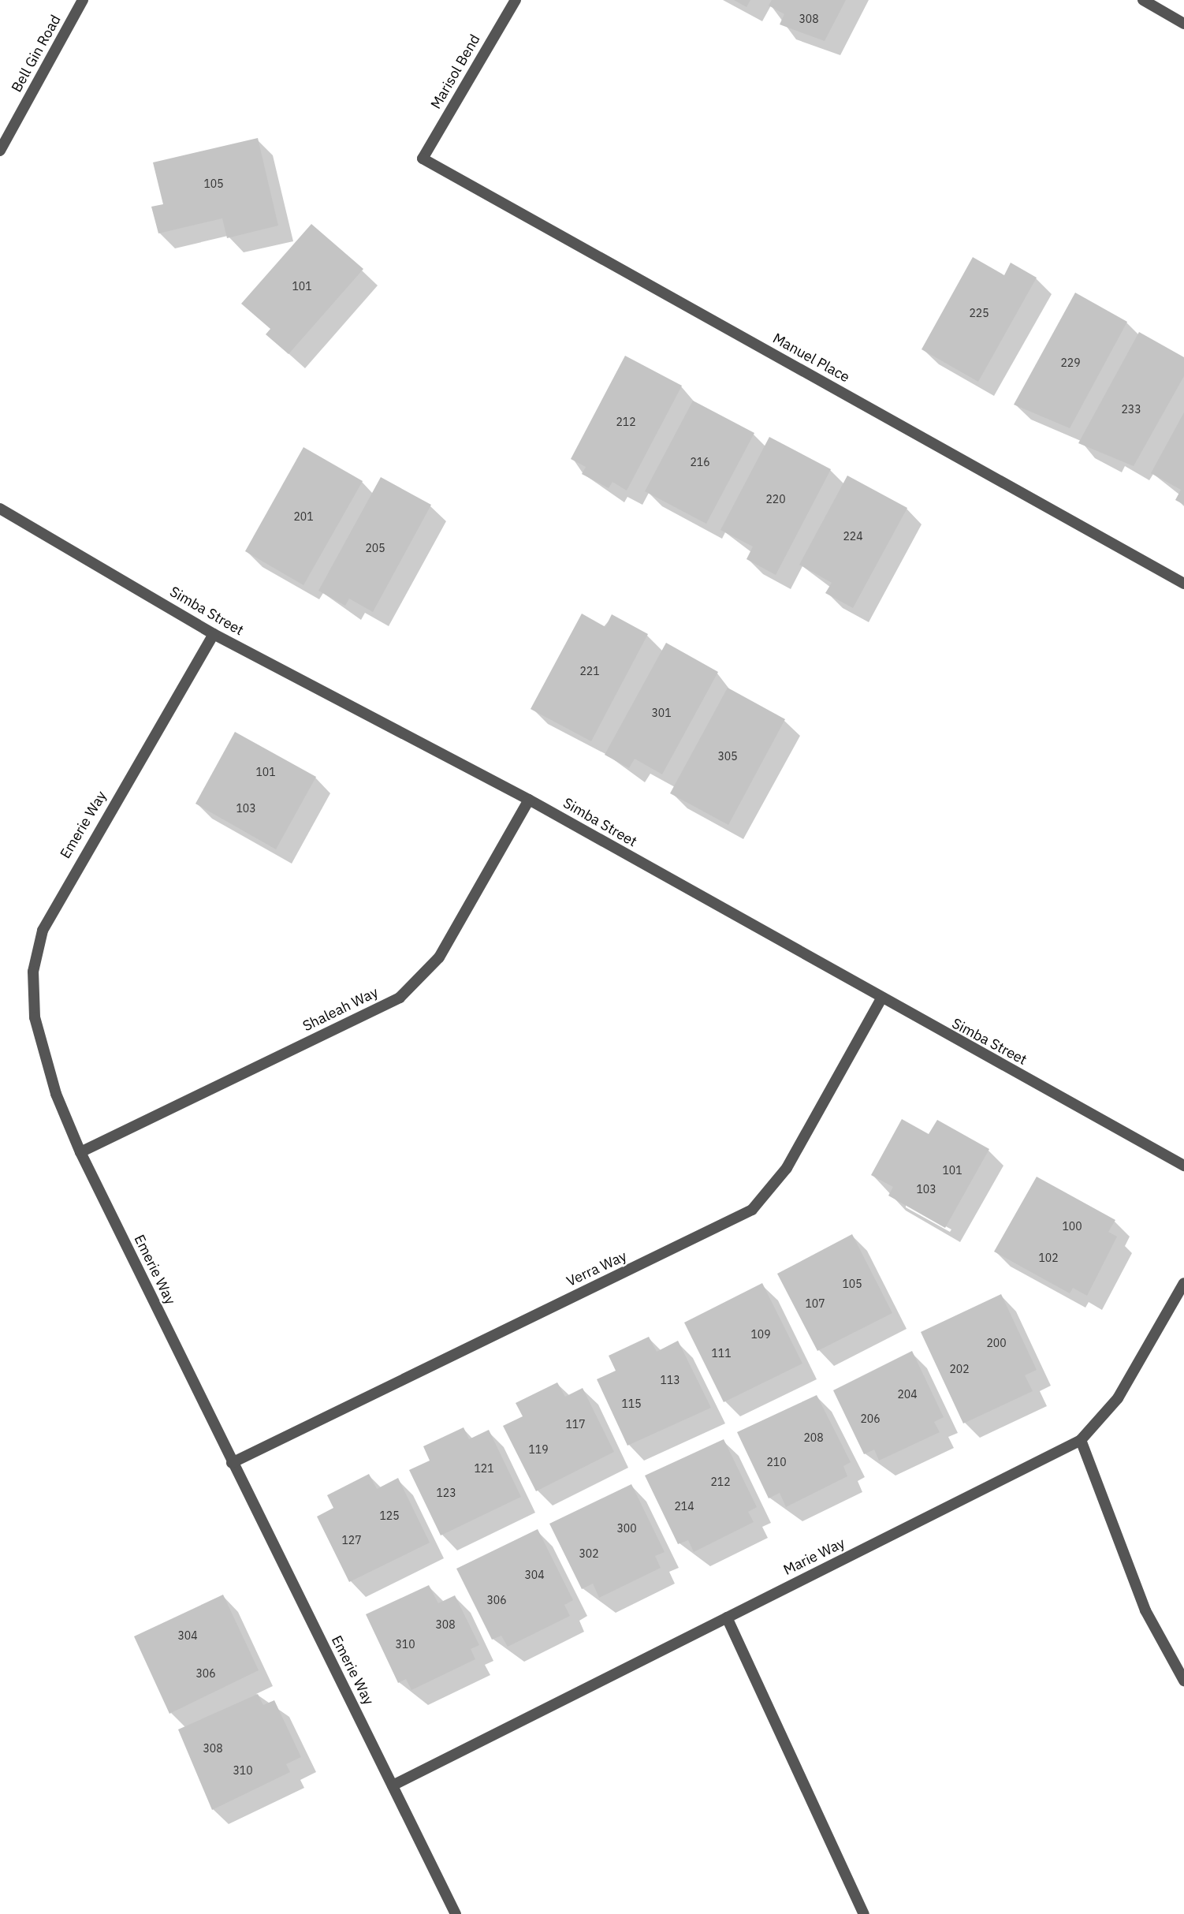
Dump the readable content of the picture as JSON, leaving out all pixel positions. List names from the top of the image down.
{
  "streets": {
    "street": [
      "Bell Gin Road",
      "Marisol Bend",
      "Manuel Place",
      "Simba Street",
      "Emerie Way",
      "Shaleah Way",
      "Verra Way",
      "Marie Way"
    ]
  },
  "crossings": [
    ["Marisol Bend", "Manuel Place"],
    ["Simba Street", "Emerie Way"],
    ["Simba Street", "Shaleah Way"],
    ["Simba Street", "Verra Way"],
    ["Emerie Way", "Shaleah Way"],
    ["Emerie Way", "Verra Way"],
    ["Emerie Way", "Marie Way"]
  ],
  "house_numbers": [
    "308",
    "105",
    "101",
    "225",
    "229",
    "233",
    "212",
    "216",
    "220",
    "201",
    "224",
    "205",
    "221",
    "301",
    "305",
    "101",
    "103",
    "101",
    "103",
    "100",
    "102",
    "105",
    "107",
    "109",
    "200",
    "111",
    "202",
    "113",
    "204",
    "115",
    "206",
    "117",
    "208",
    "119",
    "210",
    "121",
    "212",
    "123",
    "214",
    "125",
    "300",
    "127",
    "302",
    "304",
    "306",
    "308",
    "304",
    "310",
    "306",
    "308",
    "310"
  ]
}
